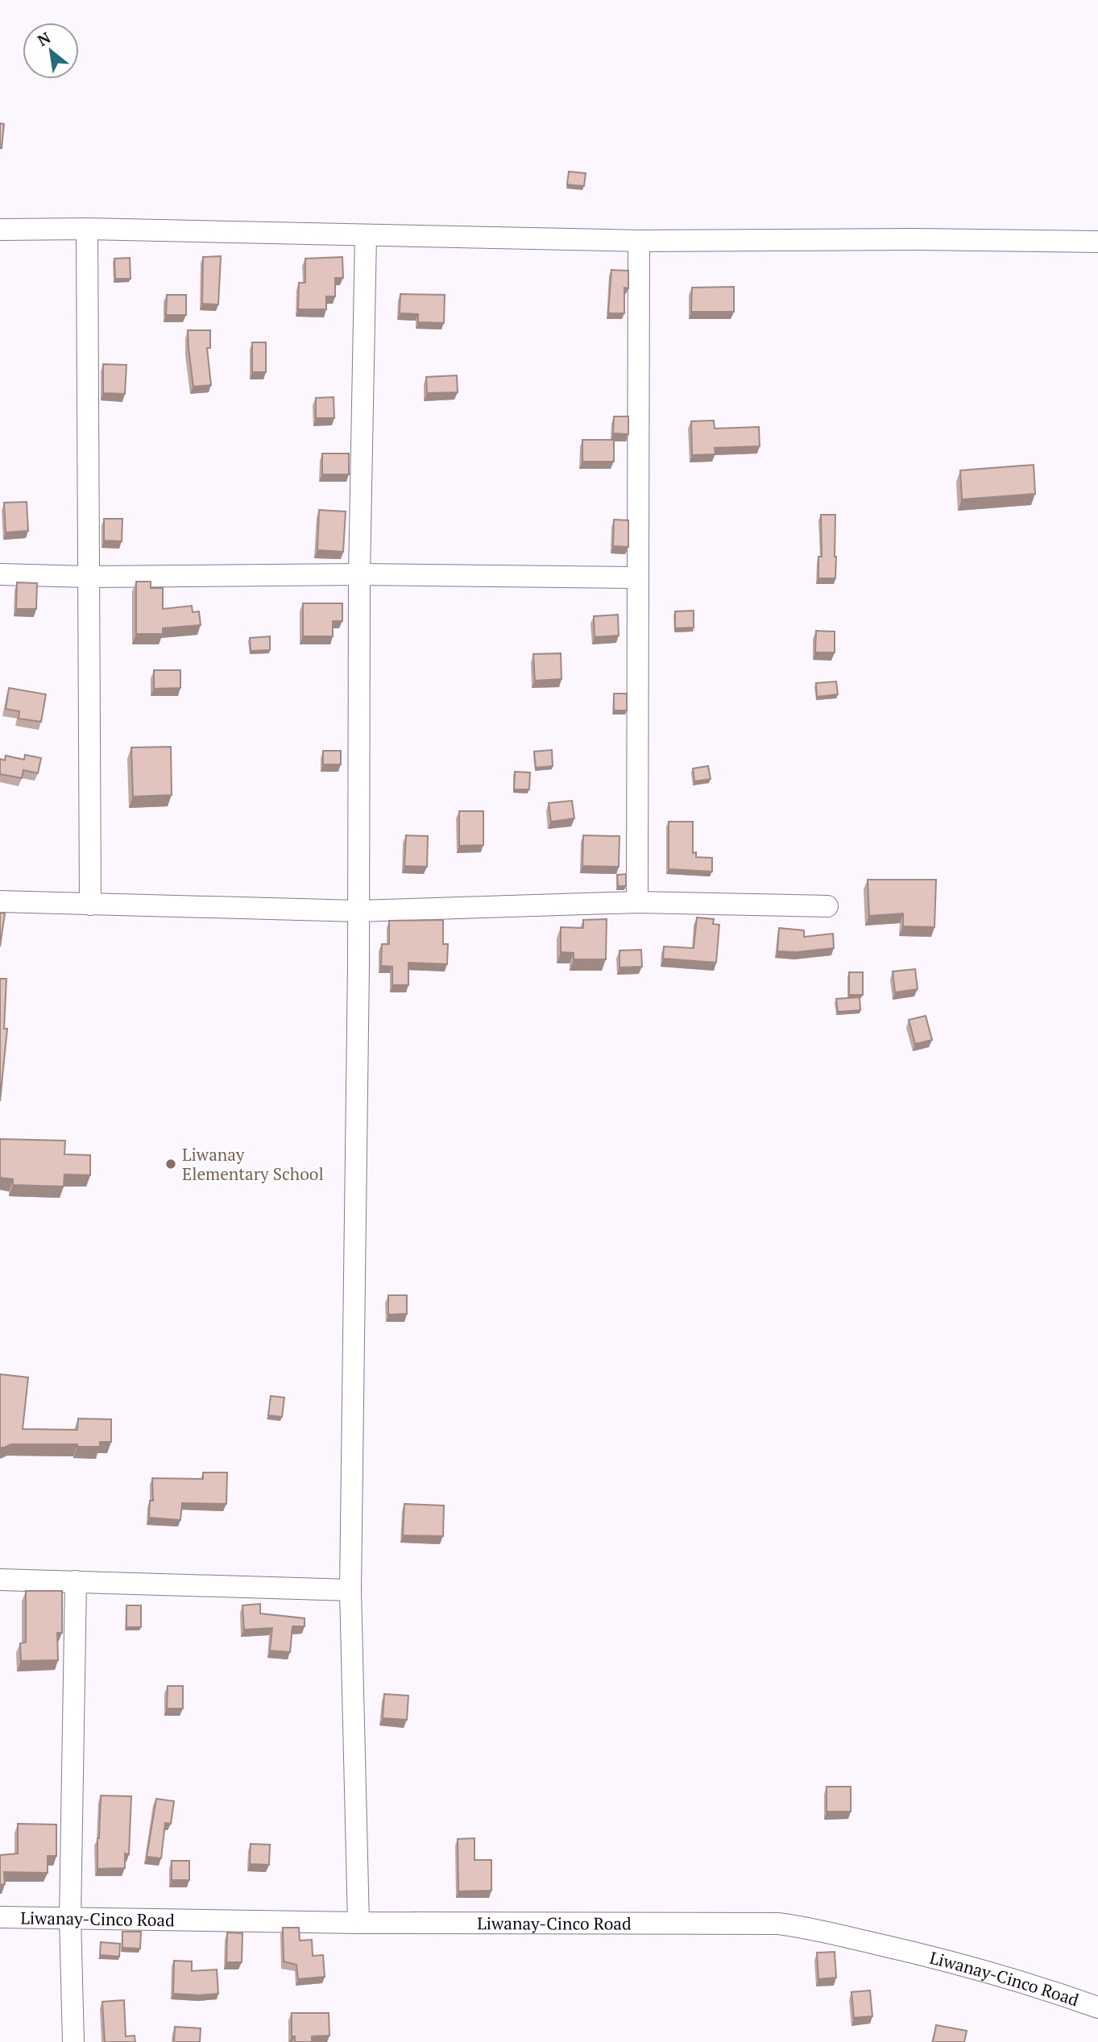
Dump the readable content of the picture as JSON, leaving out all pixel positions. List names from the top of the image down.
{
  "streets": {
    "street": ["Liwanay-Cinco Road"]
  },
  "places": ["Liwanay Elementary School"],
  "north": "top left"
}
